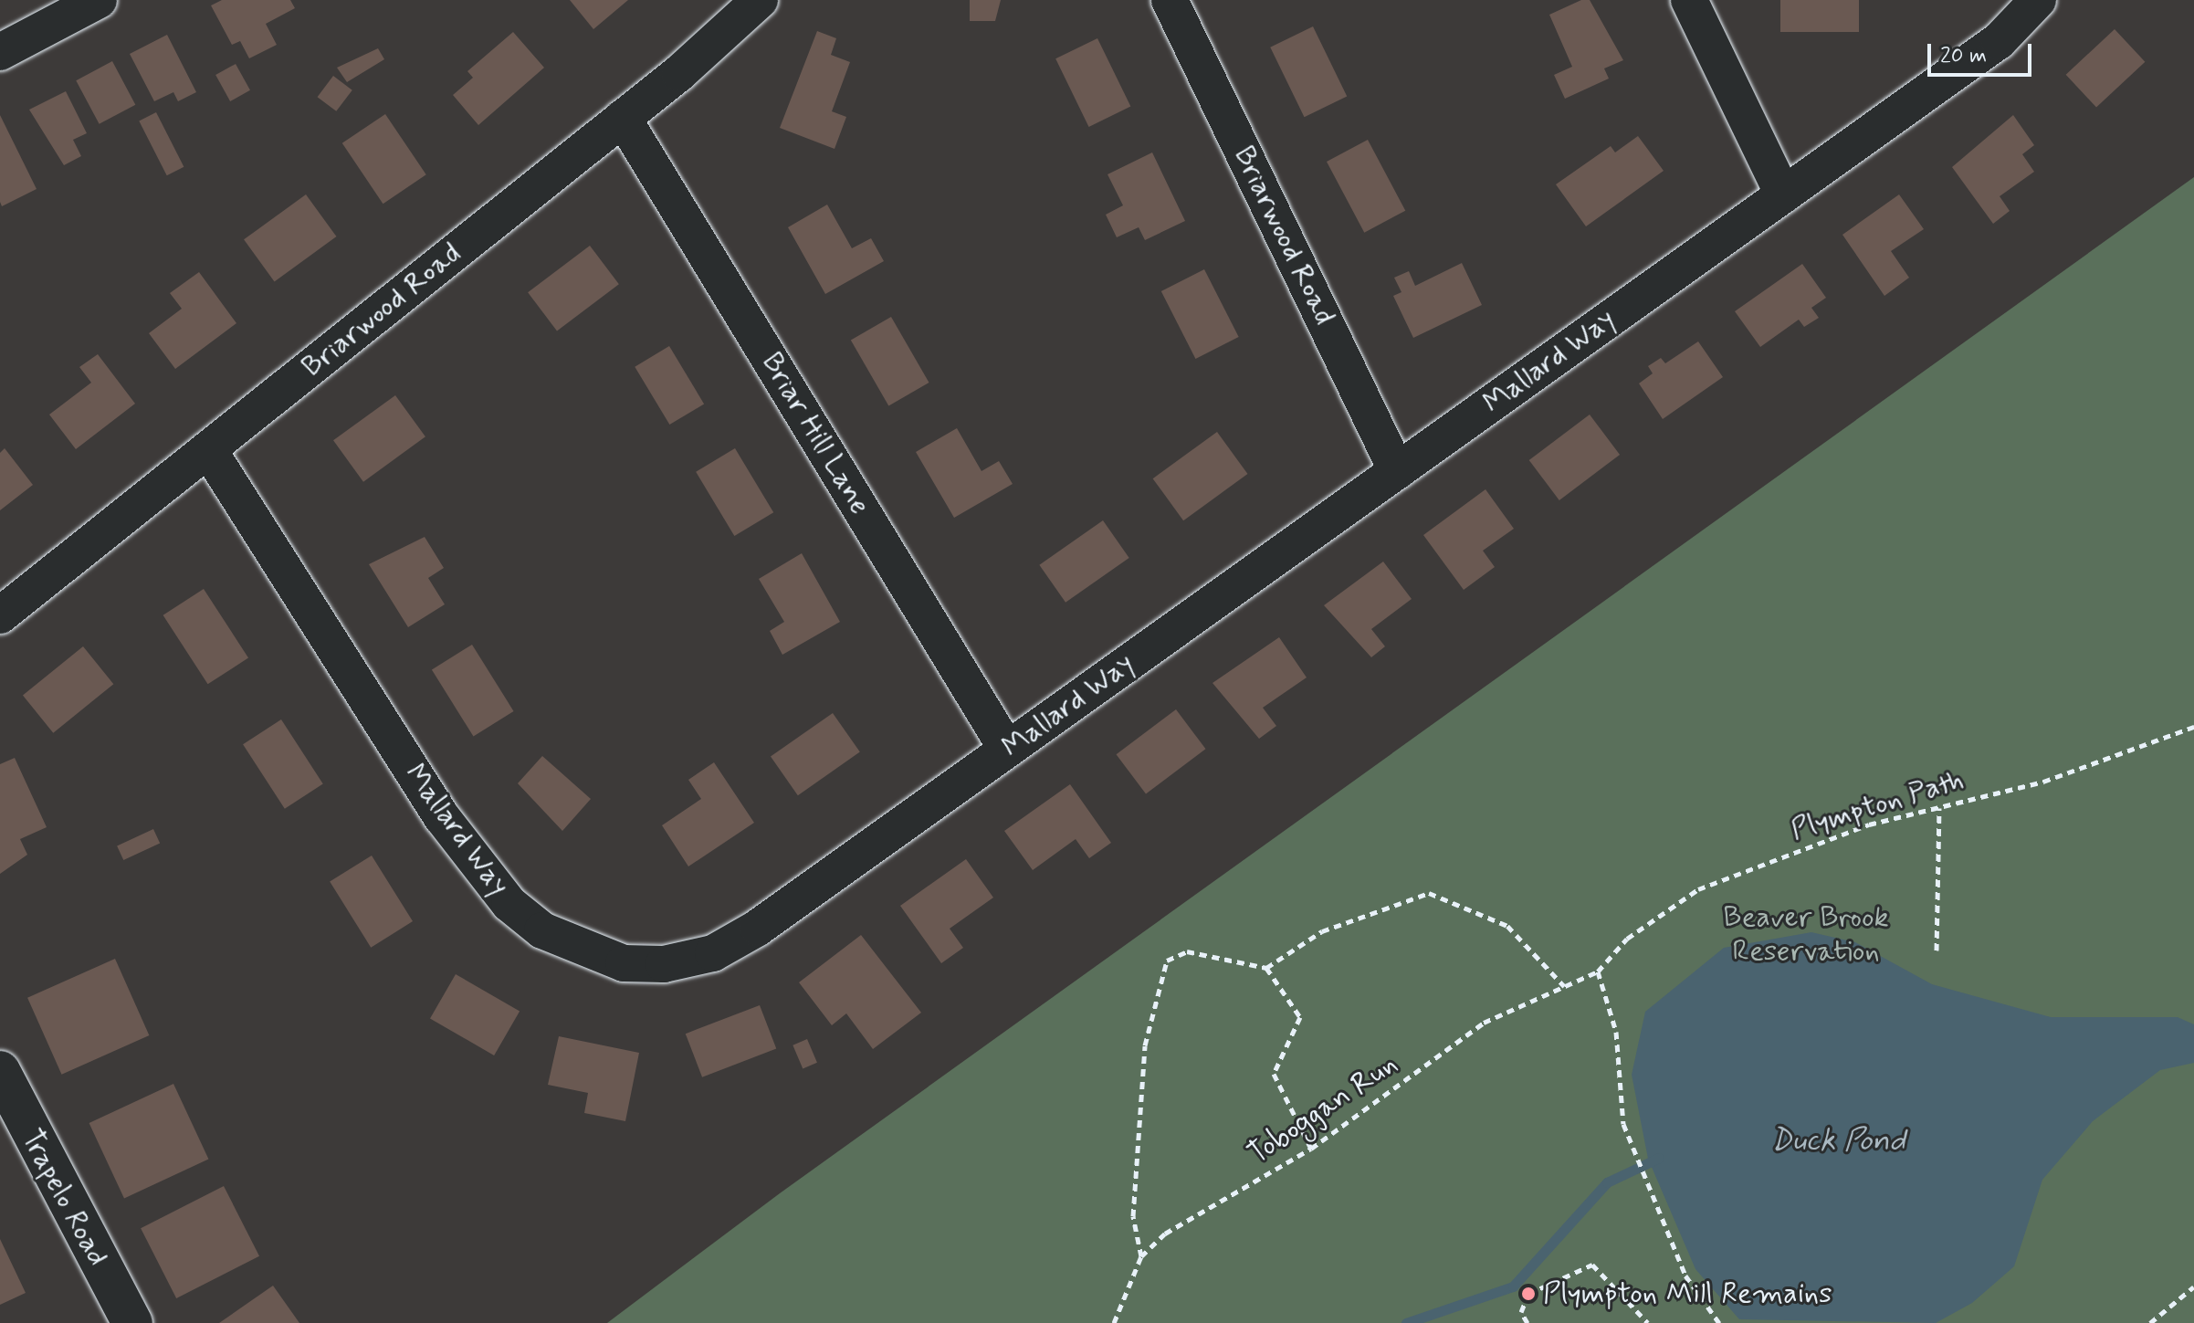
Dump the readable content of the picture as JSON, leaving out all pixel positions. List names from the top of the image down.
{
  "streets": {
    "main road": ["Trapelo Road"],
    "street": ["Briarwood Road", "Mallard Way", "Briar Hill Lane"],
    "path": ["Plympton Path", "Toboggan Run"]
  },
  "crossings": [
    ["Briarwood Road", "Mallard Way"],
    ["Briarwood Road", "Briar Hill Lane"],
    ["Mallard Way", "Briar Hill Lane"],
    ["Plympton Path", "Toboggan Run"]
  ],
  "water": ["Duck Pond"],
  "parks": ["Beaver Brook Reservation"],
  "places": ["Plympton Mill Remains"],
  "scale_bar": "20 m"
}
